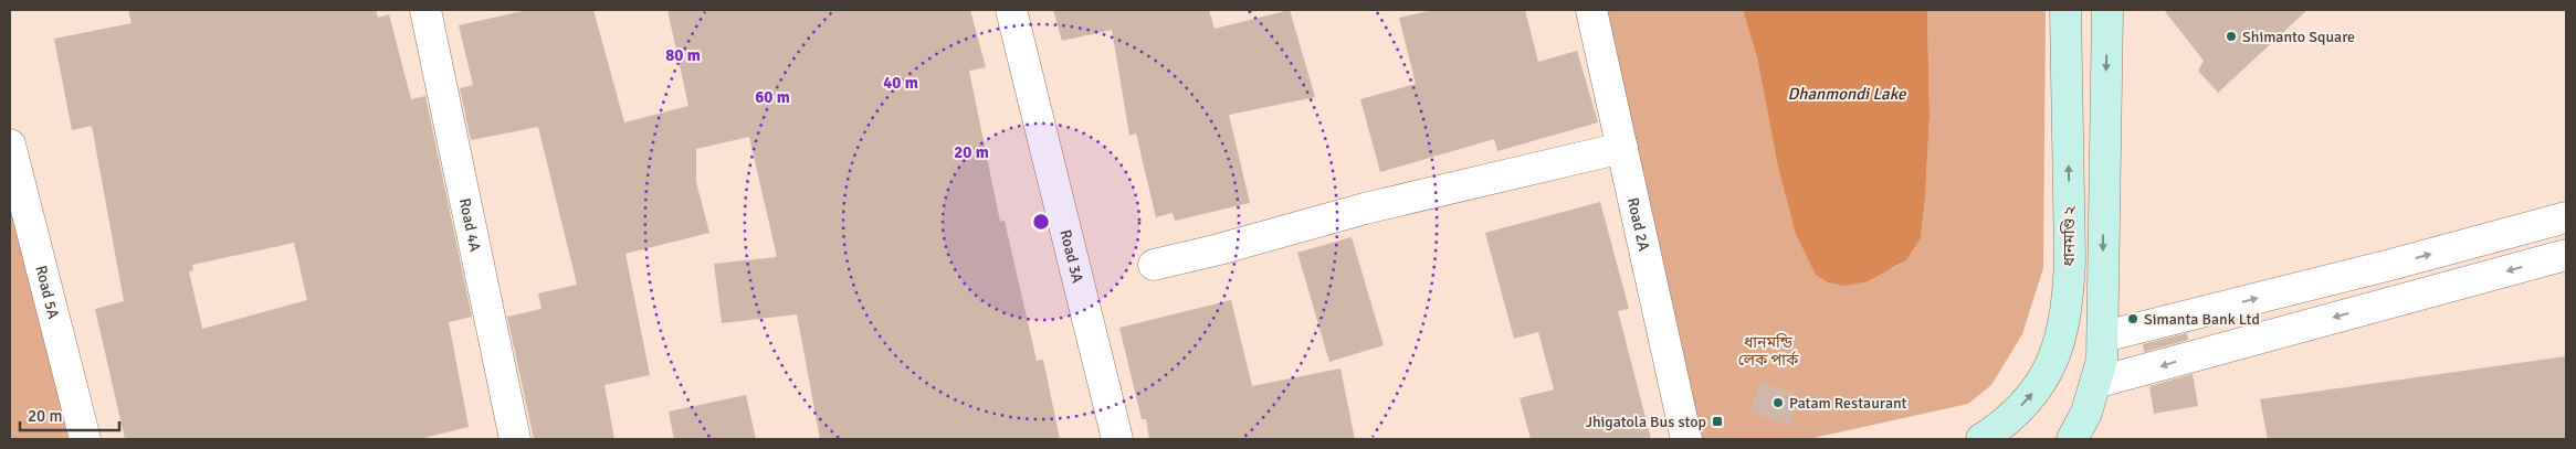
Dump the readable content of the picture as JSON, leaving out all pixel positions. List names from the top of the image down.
{
  "streets": {
    "main road": ["ধানমণ্ডি ২"],
    "street": [
      "Road 2A",
      "Road 4A",
      "Road 3A",
      "Road 5A"
    ]
  },
  "water": ["Dhanmondi Lake"],
  "parks": ["ধানমন্ডি লেক পার্ক"],
  "places": {
    "other": ["Shimanto Square", "Simanta Bank Ltd", "Patam Restaurant"],
    "transit": ["Jhigatola Bus stop"]
  },
  "scale_bar": "20 m",
  "rings": [
    "80 m",
    "40 m",
    "60 m",
    "20 m"
  ]
}
